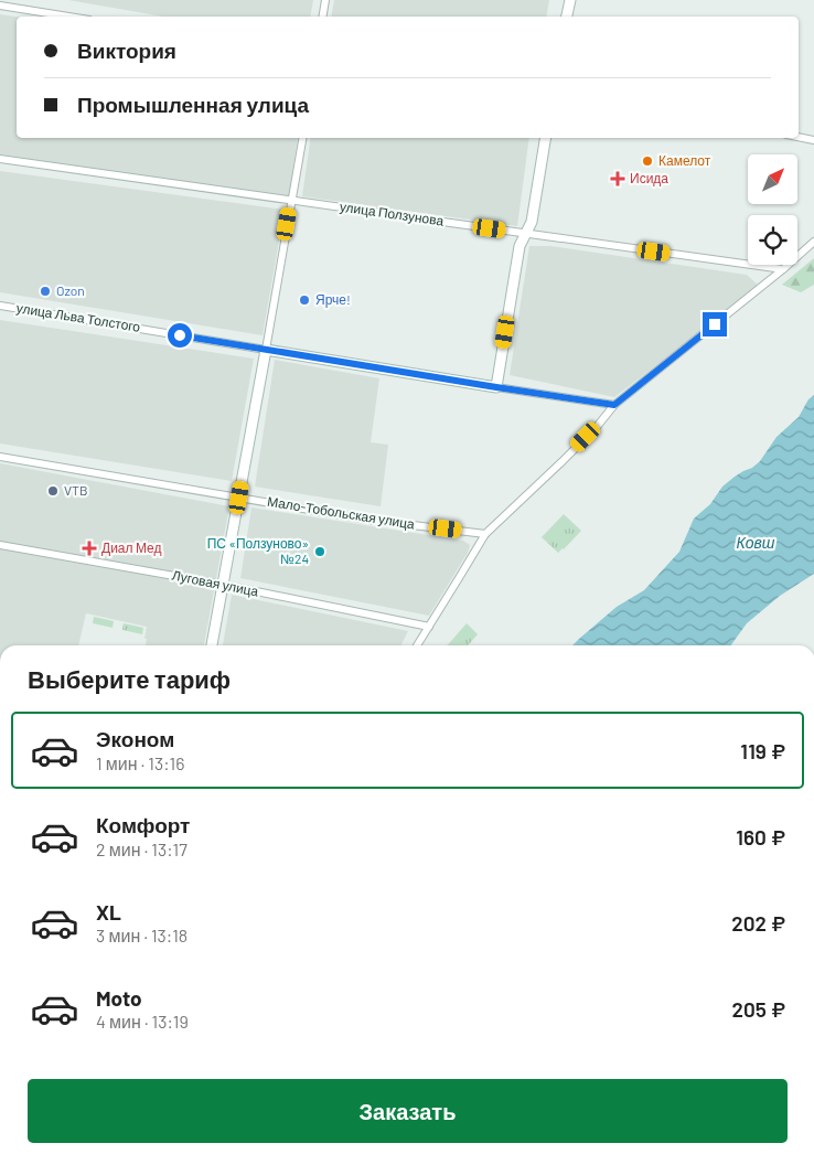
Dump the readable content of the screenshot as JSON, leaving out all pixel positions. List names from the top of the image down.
{
  "streets": {
    "street": [
      "улица Ползунова",
      "улица Льва Толстого",
      "Мало-Тобольская улица",
      "Луговая улица"
    ]
  },
  "water": ["Ковш"],
  "places": {
    "other": [
      "Камелот",
      "Ozon",
      "Ярче!",
      "VTB",
      "ПС «Ползуново» №24"
    ],
    "health": ["Исида", "Диал Мед"]
  },
  "north": "top right",
  "page": {
    "banner": ["Виктория", "Промышленная улица"],
    "heading": "Выберите тариф",
    "list": [
      {
        "name": "Эконом",
        "note": "1 мин · 13:16",
        "value": "119 ₽"
      },
      {
        "name": "Комфорт",
        "note": "2 мин · 13:17",
        "value": "160 ₽"
      },
      {
        "name": "XL",
        "note": "3 мин · 13:18",
        "value": "202 ₽"
      },
      {
        "name": "Moto",
        "note": "4 мин · 13:19",
        "value": "205 ₽"
      }
    ],
    "buttons": "Заказать"
  }
}
